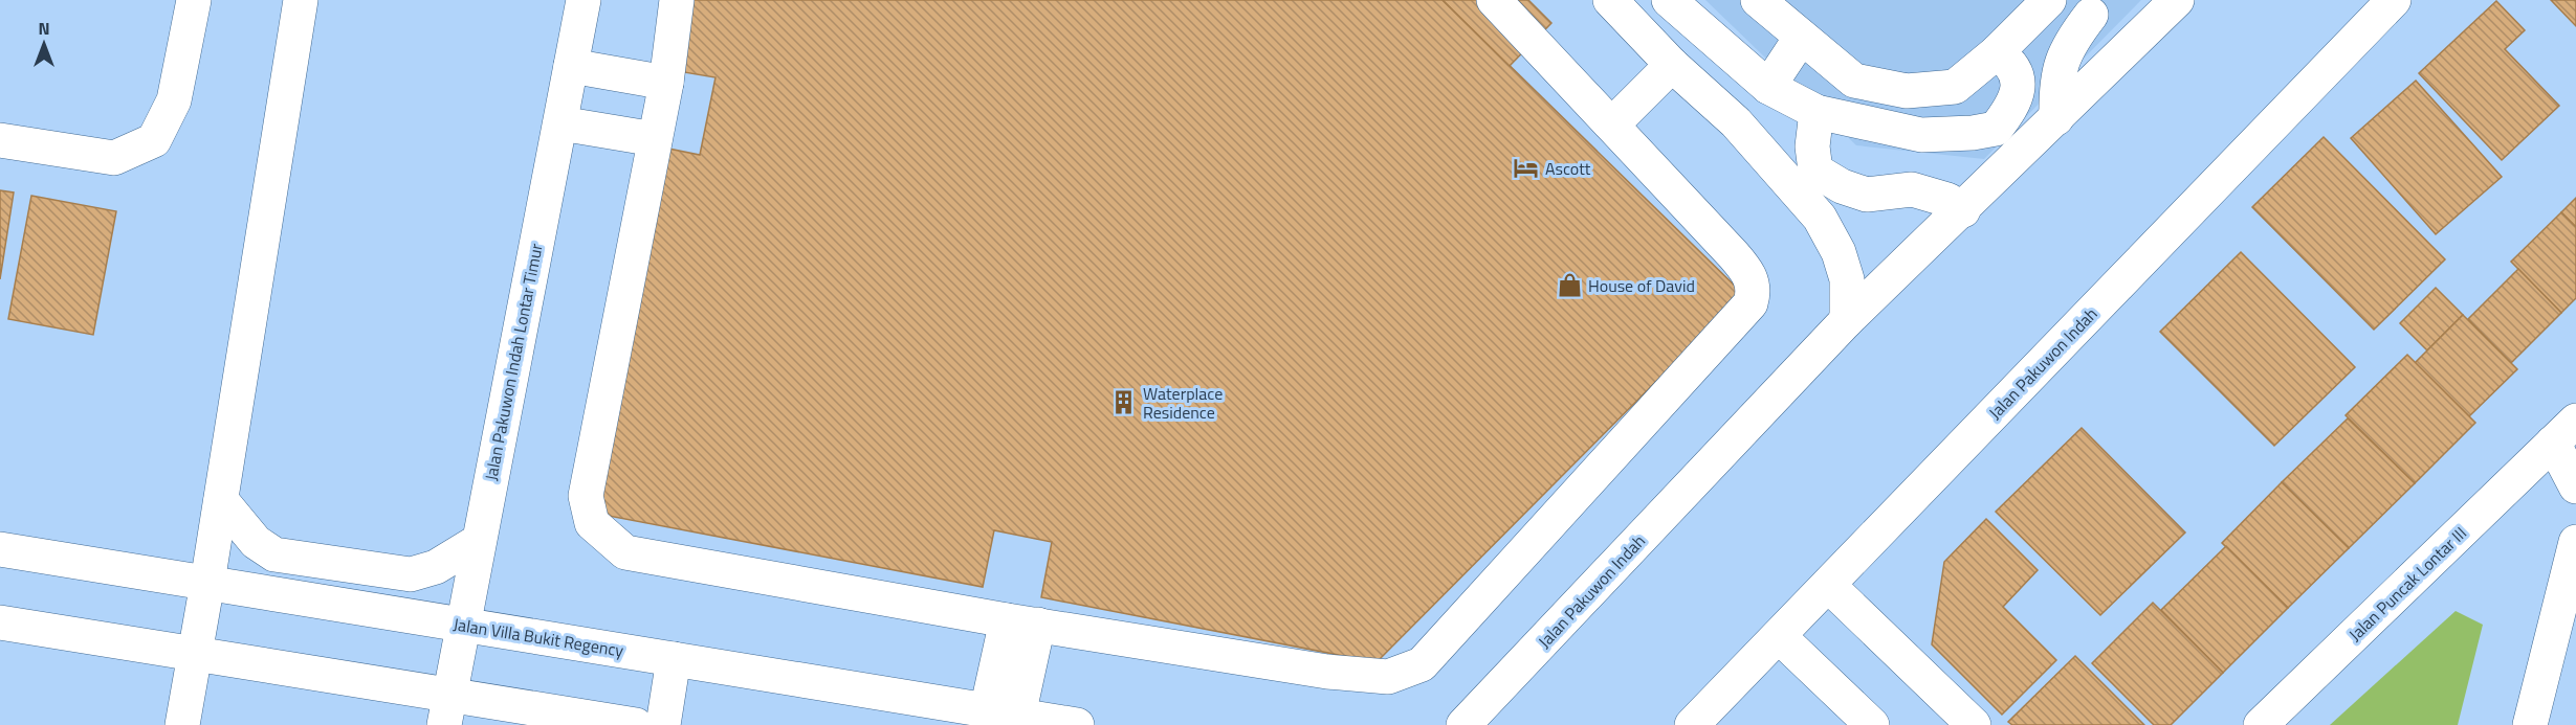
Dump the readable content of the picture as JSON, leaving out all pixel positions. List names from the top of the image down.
{
  "streets": {
    "street": [
      "Jalan Pakuwon Indah Lontar Timur",
      "Jalan Pakuwon Indah",
      "Jalan Puncak Lontar III",
      "Jalan Villa Bukit Regency"
    ]
  },
  "crossings": [
    ["Jalan Pakuwon Indah Lontar Timur", "Jalan Villa Bukit Regency"]
  ],
  "places": {
    "hotel": ["Ascott"],
    "shop": ["House of David"],
    "building": ["Waterplace Residence"]
  },
  "north": "top"
}
